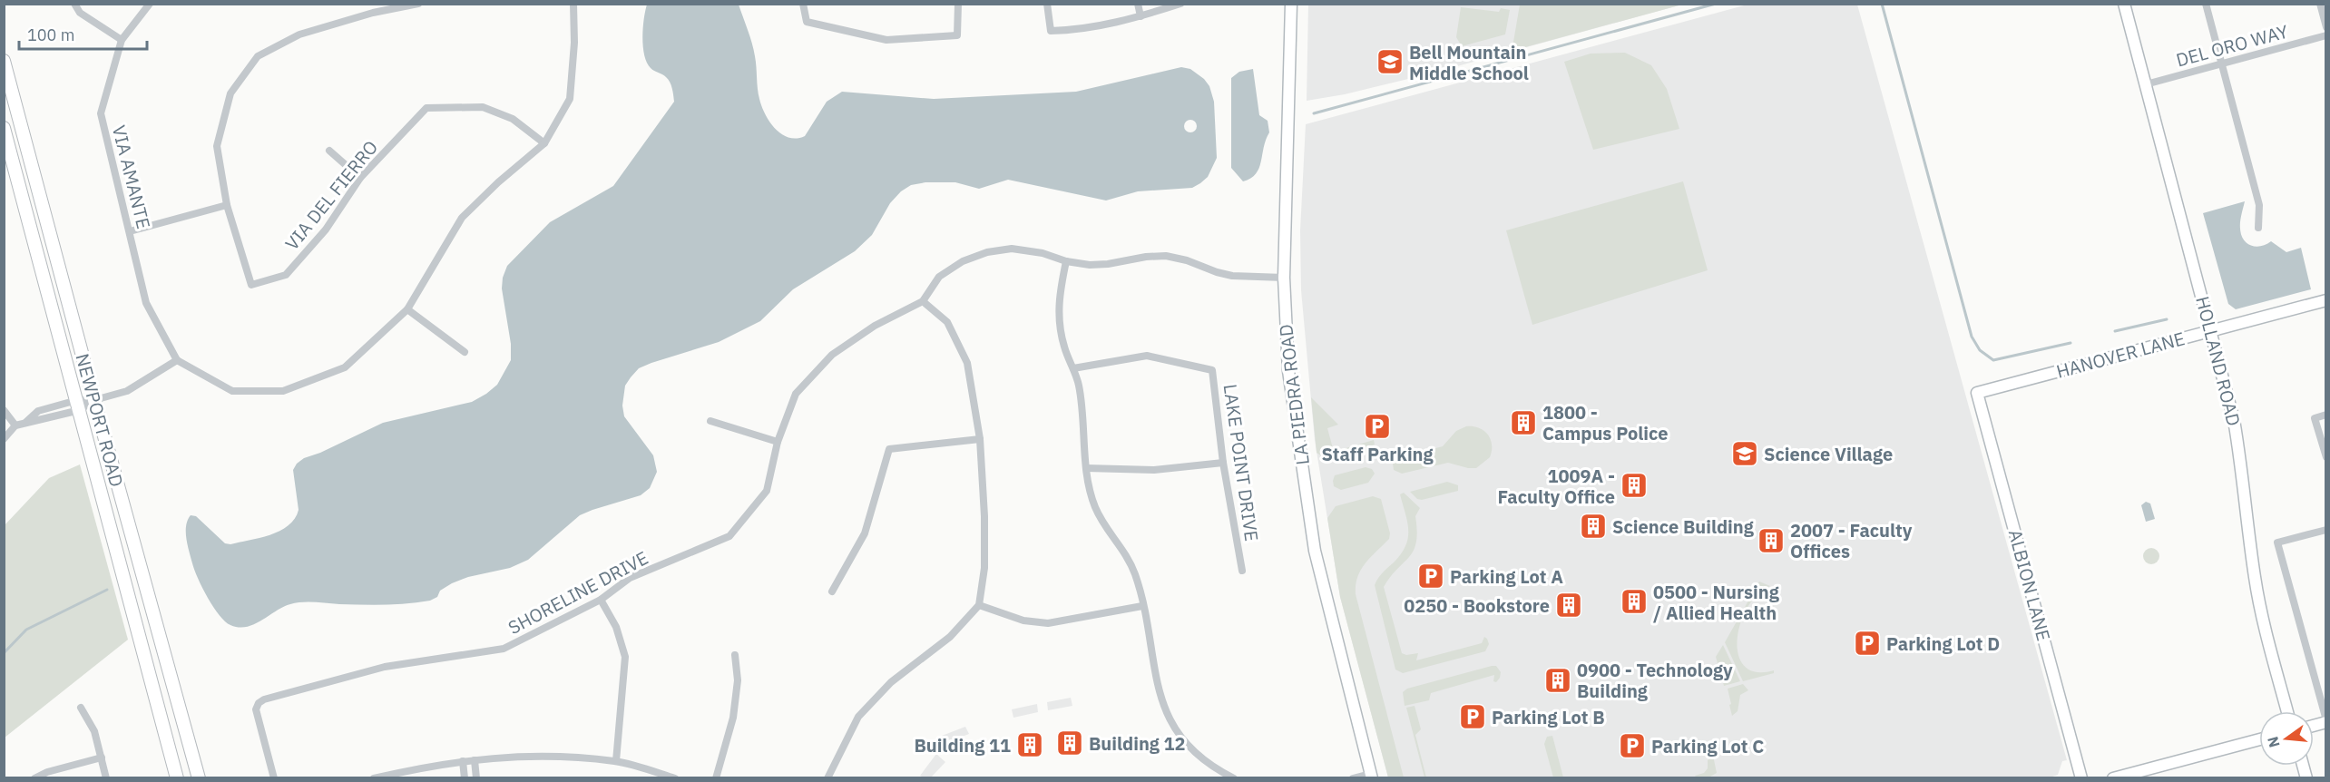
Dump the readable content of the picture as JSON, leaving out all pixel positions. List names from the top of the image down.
{
  "streets": {
    "main road": ["NEWPORT ROAD"],
    "street": [
      "DEL ORO WAY",
      "VIA AMANTE",
      "VIA DEL FIERRO",
      "HANOVER LANE",
      "HOLLAND ROAD",
      "LA PIEDRA ROAD",
      "LAKE POINT DRIVE",
      "ALBION LANE",
      "SHORELINE DRIVE"
    ]
  },
  "crossings": [
    ["DEL ORO WAY", "HOLLAND ROAD"],
    ["HANOVER LANE", "HOLLAND ROAD"],
    ["HANOVER LANE", "ALBION LANE"],
    ["LA PIEDRA ROAD", "SHORELINE DRIVE"]
  ],
  "places": {
    "school or university": ["Bell Mountain Middle School", "Science Village"],
    "building": [
      "1800 - Campus Police",
      "1009A - Faculty Office",
      "Science Building",
      "2007 - Faculty Offices",
      "0500 - Nursing / Allied Health",
      "0250 - Bookstore",
      "0900 - Technology Building",
      "Building 12",
      "Building 11"
    ],
    "parking": [
      "Staff Parking",
      "Parking Lot A",
      "Parking Lot D",
      "Parking Lot B",
      "Parking Lot C"
    ]
  },
  "scale_bar": "100 m",
  "north": "left"
}
